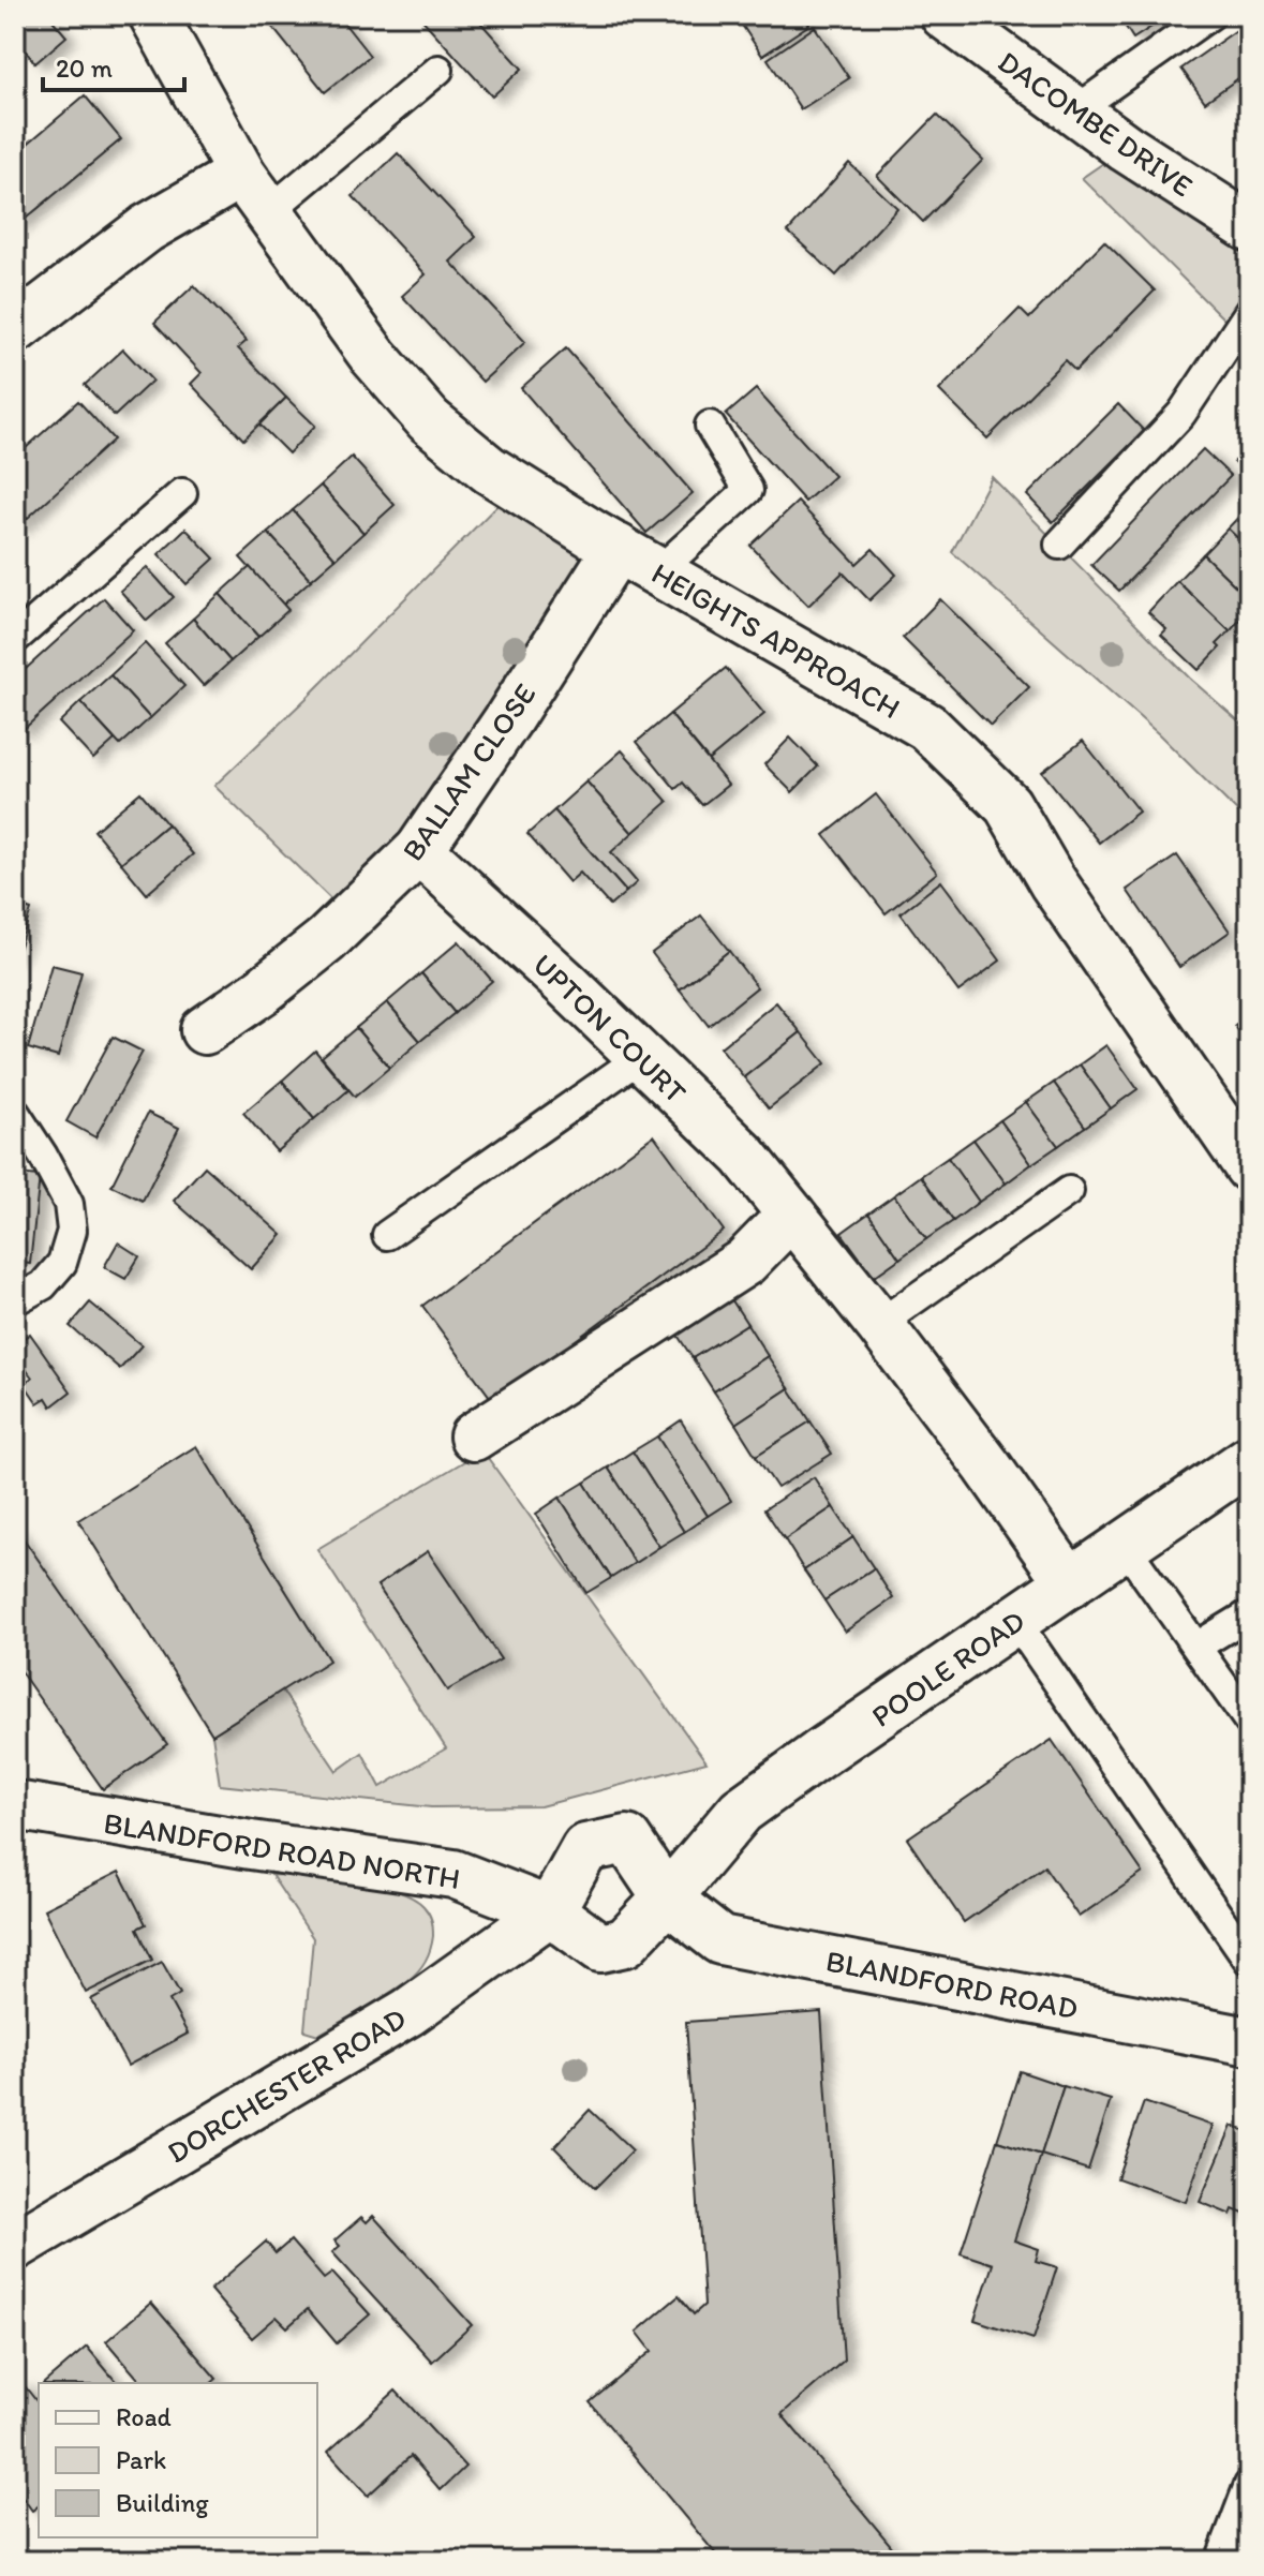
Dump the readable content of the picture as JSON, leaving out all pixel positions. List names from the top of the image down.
{
  "streets": {
    "street": [
      "DACOMBE DRIVE",
      "HEIGHTS APPROACH",
      "BALLAM CLOSE",
      "UPTON COURT",
      "POOLE ROAD",
      "BLANDFORD ROAD NORTH",
      "BLANDFORD ROAD",
      "DORCHESTER ROAD"
    ]
  },
  "crossings": [
    ["HEIGHTS APPROACH", "BALLAM CLOSE"],
    ["BALLAM CLOSE", "UPTON COURT"],
    ["UPTON COURT", "POOLE ROAD"],
    ["POOLE ROAD", "BLANDFORD ROAD NORTH"],
    ["POOLE ROAD", "BLANDFORD ROAD"],
    ["POOLE ROAD", "DORCHESTER ROAD"],
    ["BLANDFORD ROAD NORTH", "BLANDFORD ROAD"],
    ["BLANDFORD ROAD NORTH", "DORCHESTER ROAD"],
    ["BLANDFORD ROAD", "DORCHESTER ROAD"]
  ],
  "legend": ["Road", "Park", "Building"],
  "scale_bar": "20 m"
}
